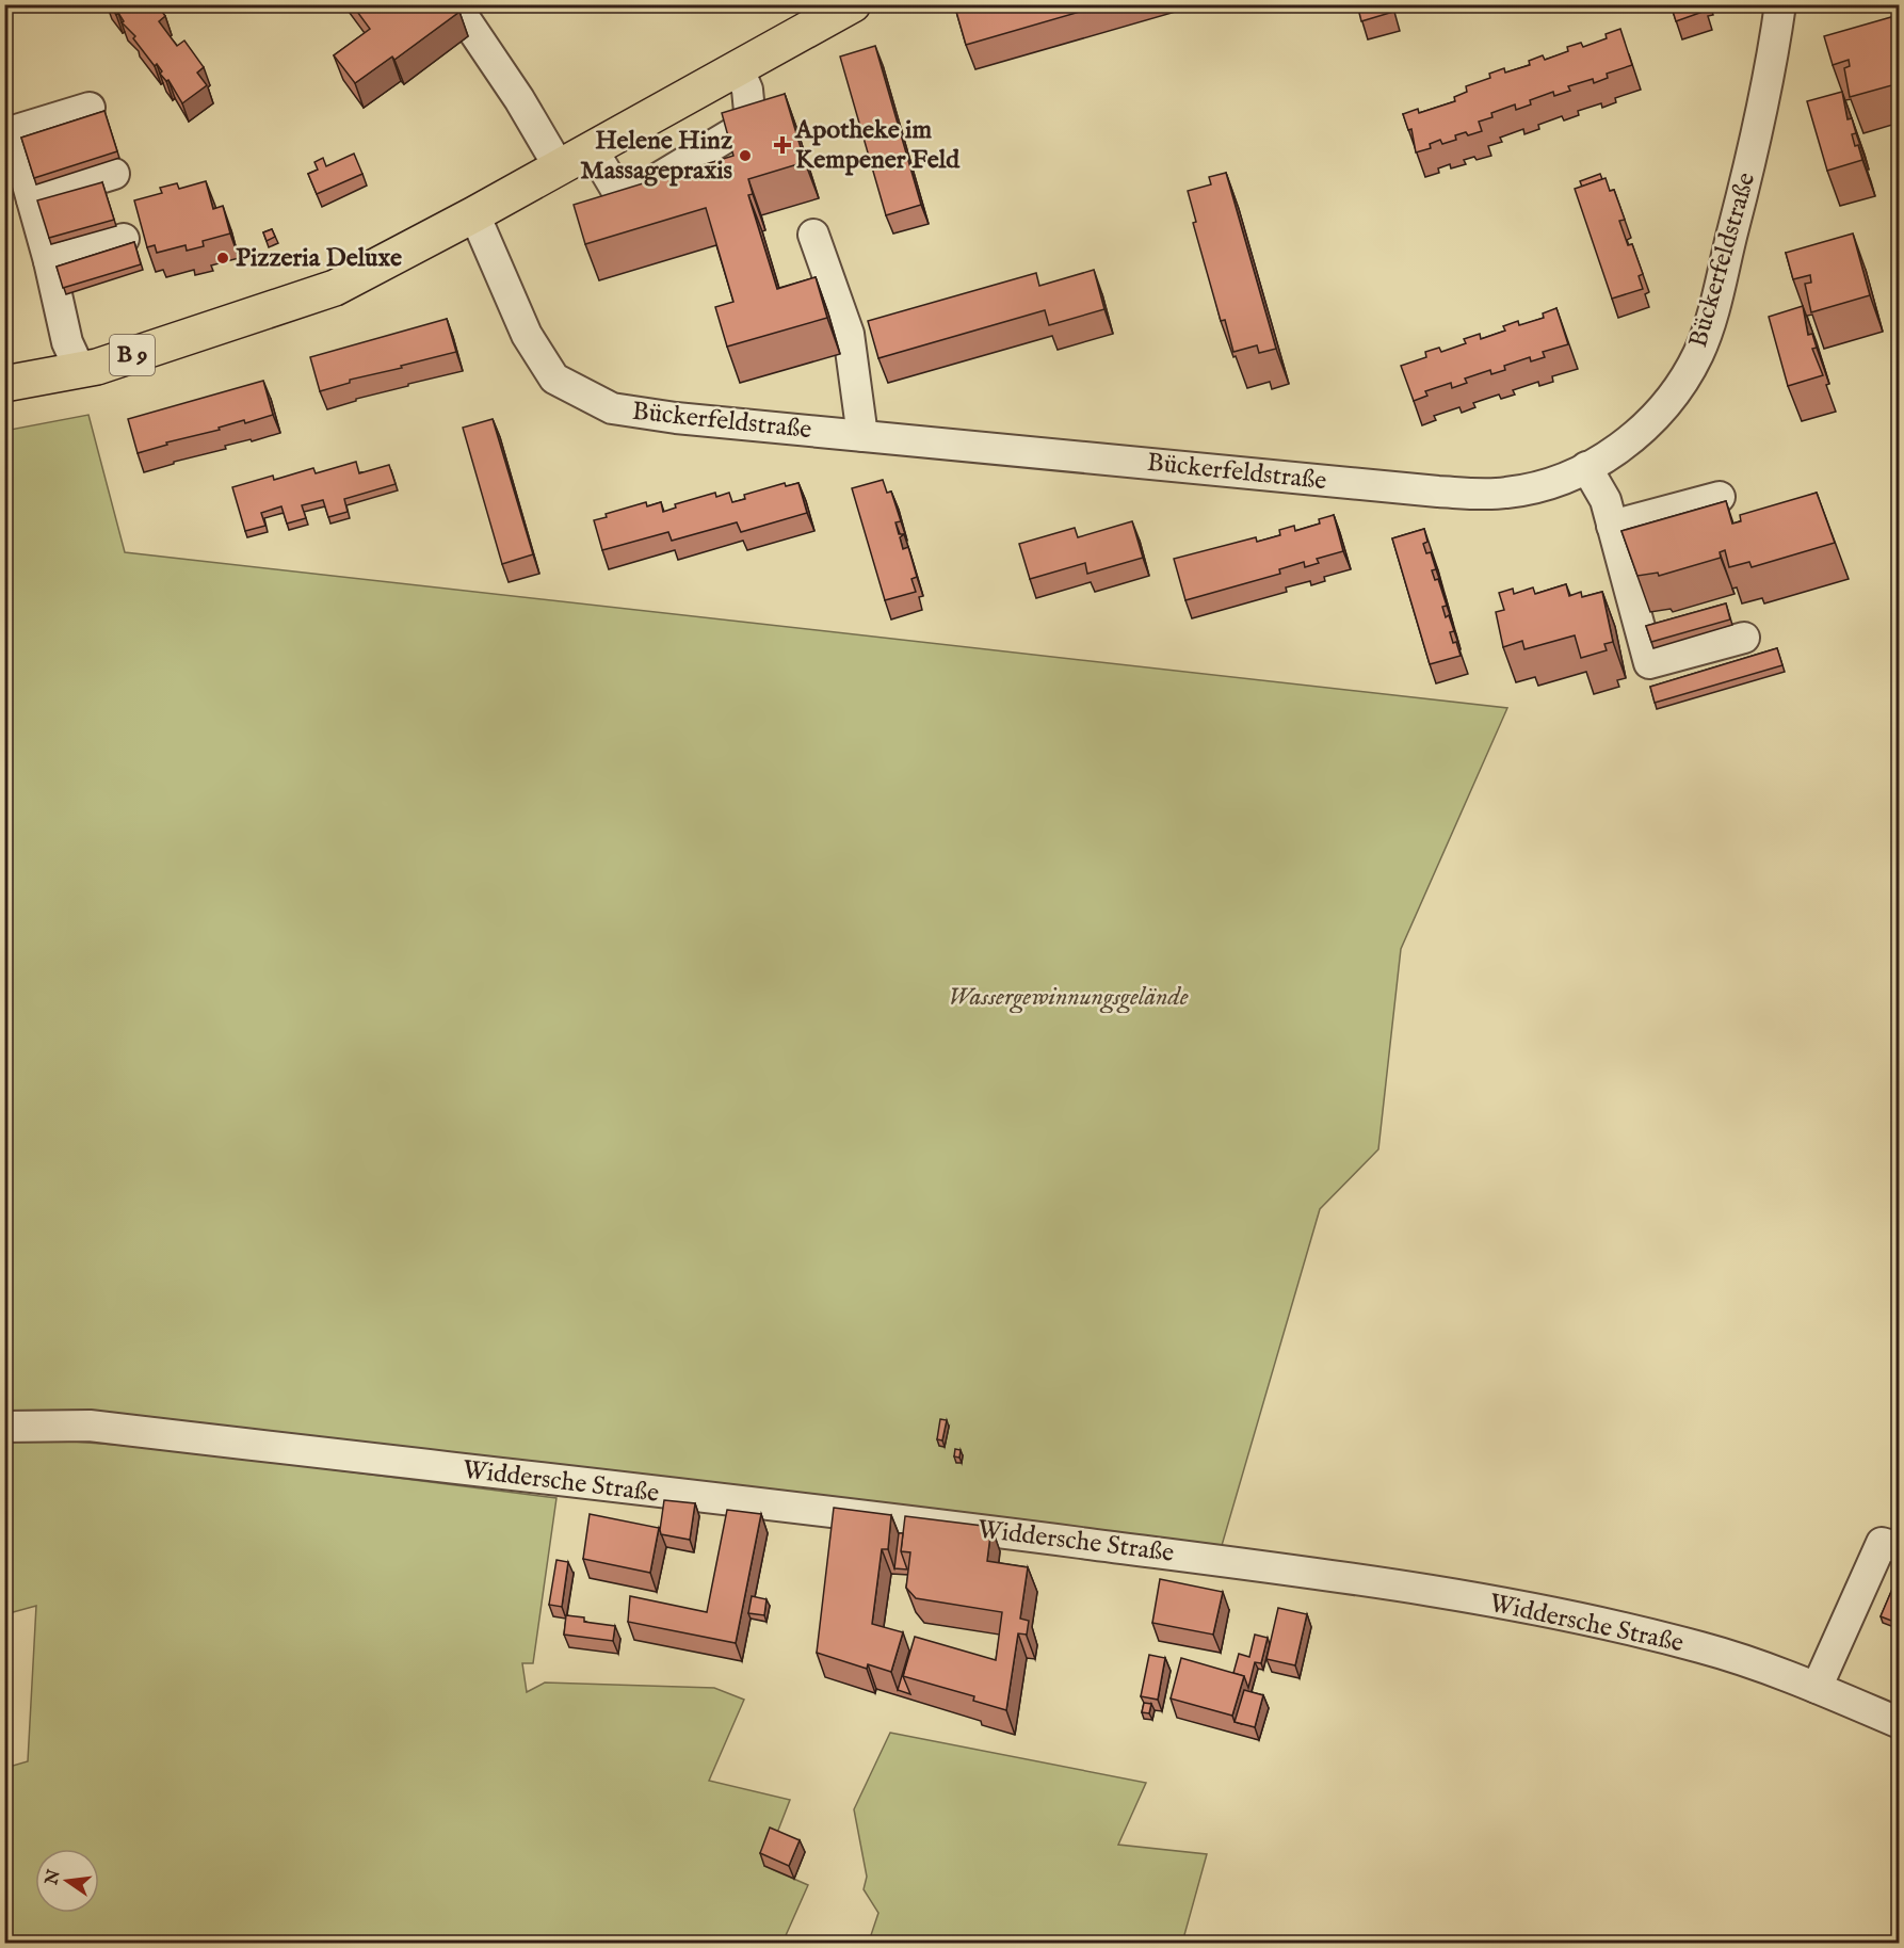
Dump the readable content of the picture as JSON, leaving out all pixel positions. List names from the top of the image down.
{
  "streets": {
    "main road": ["B 9"],
    "street": ["Bückerfeldstraße", "Widdersche Straße"]
  },
  "crossings": [
    ["Bückerfeldstraße", "B 9"]
  ],
  "parks": ["Wassergewinnungsgelände"],
  "places": {
    "health": ["Apotheke im Kempener Feld"],
    "other": ["Helene Hinz Massagepraxis", "Pizzeria Deluxe"]
  },
  "north": "left"
}
